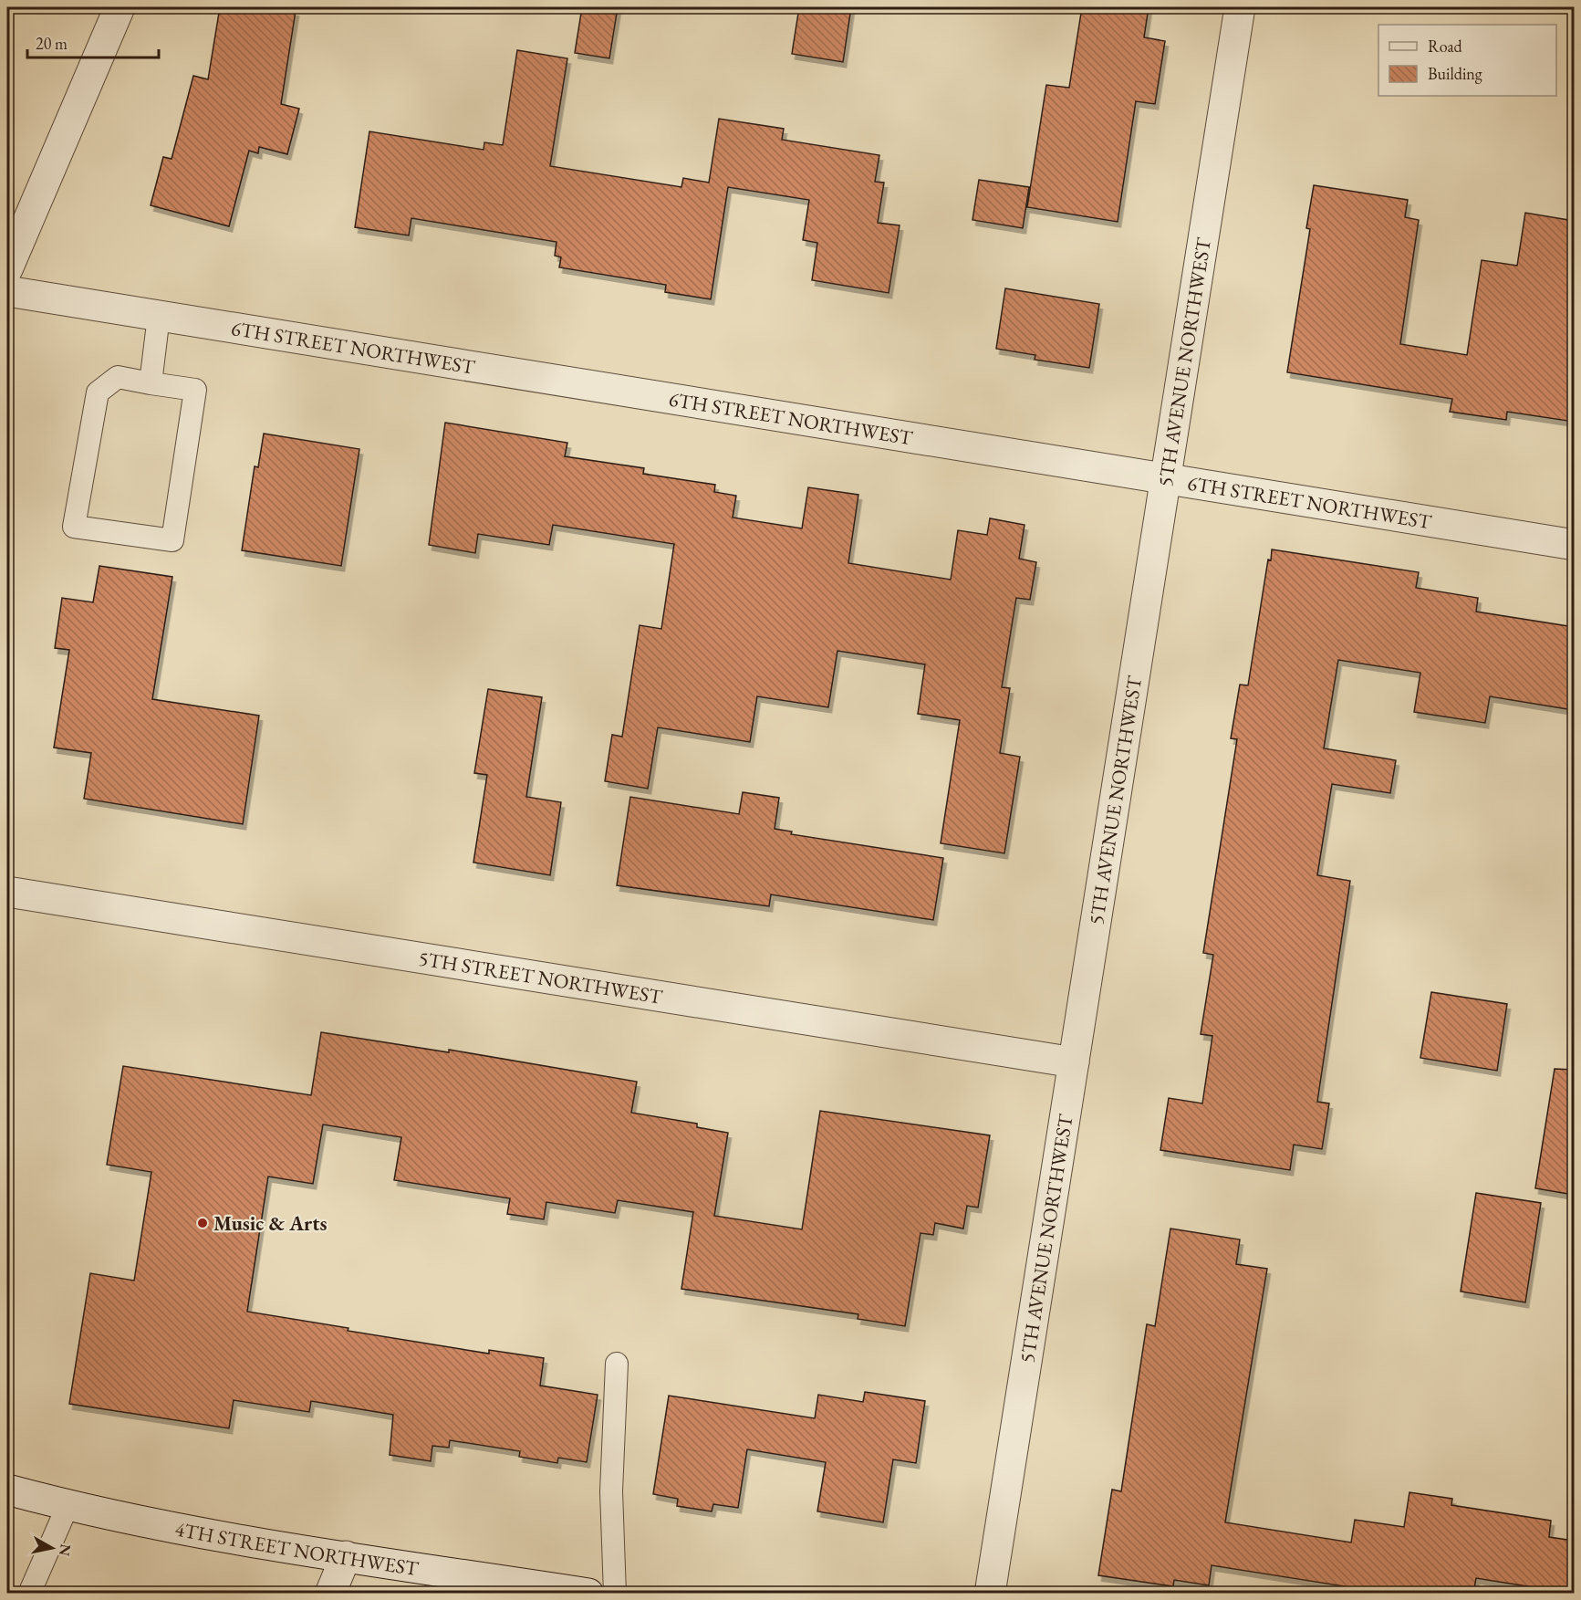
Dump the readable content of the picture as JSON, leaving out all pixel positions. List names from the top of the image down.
{
  "streets": {
    "street": [
      "6TH STREET NORTHWEST",
      "5TH AVENUE NORTHWEST",
      "5TH STREET NORTHWEST",
      "4TH STREET NORTHWEST"
    ]
  },
  "crossings": [
    ["6TH STREET NORTHWEST", "5TH AVENUE NORTHWEST"],
    ["5TH AVENUE NORTHWEST", "5TH STREET NORTHWEST"]
  ],
  "places": ["Music & Arts"],
  "legend": ["Road", "Building"],
  "scale_bar": "20 m",
  "north": "right"
}
